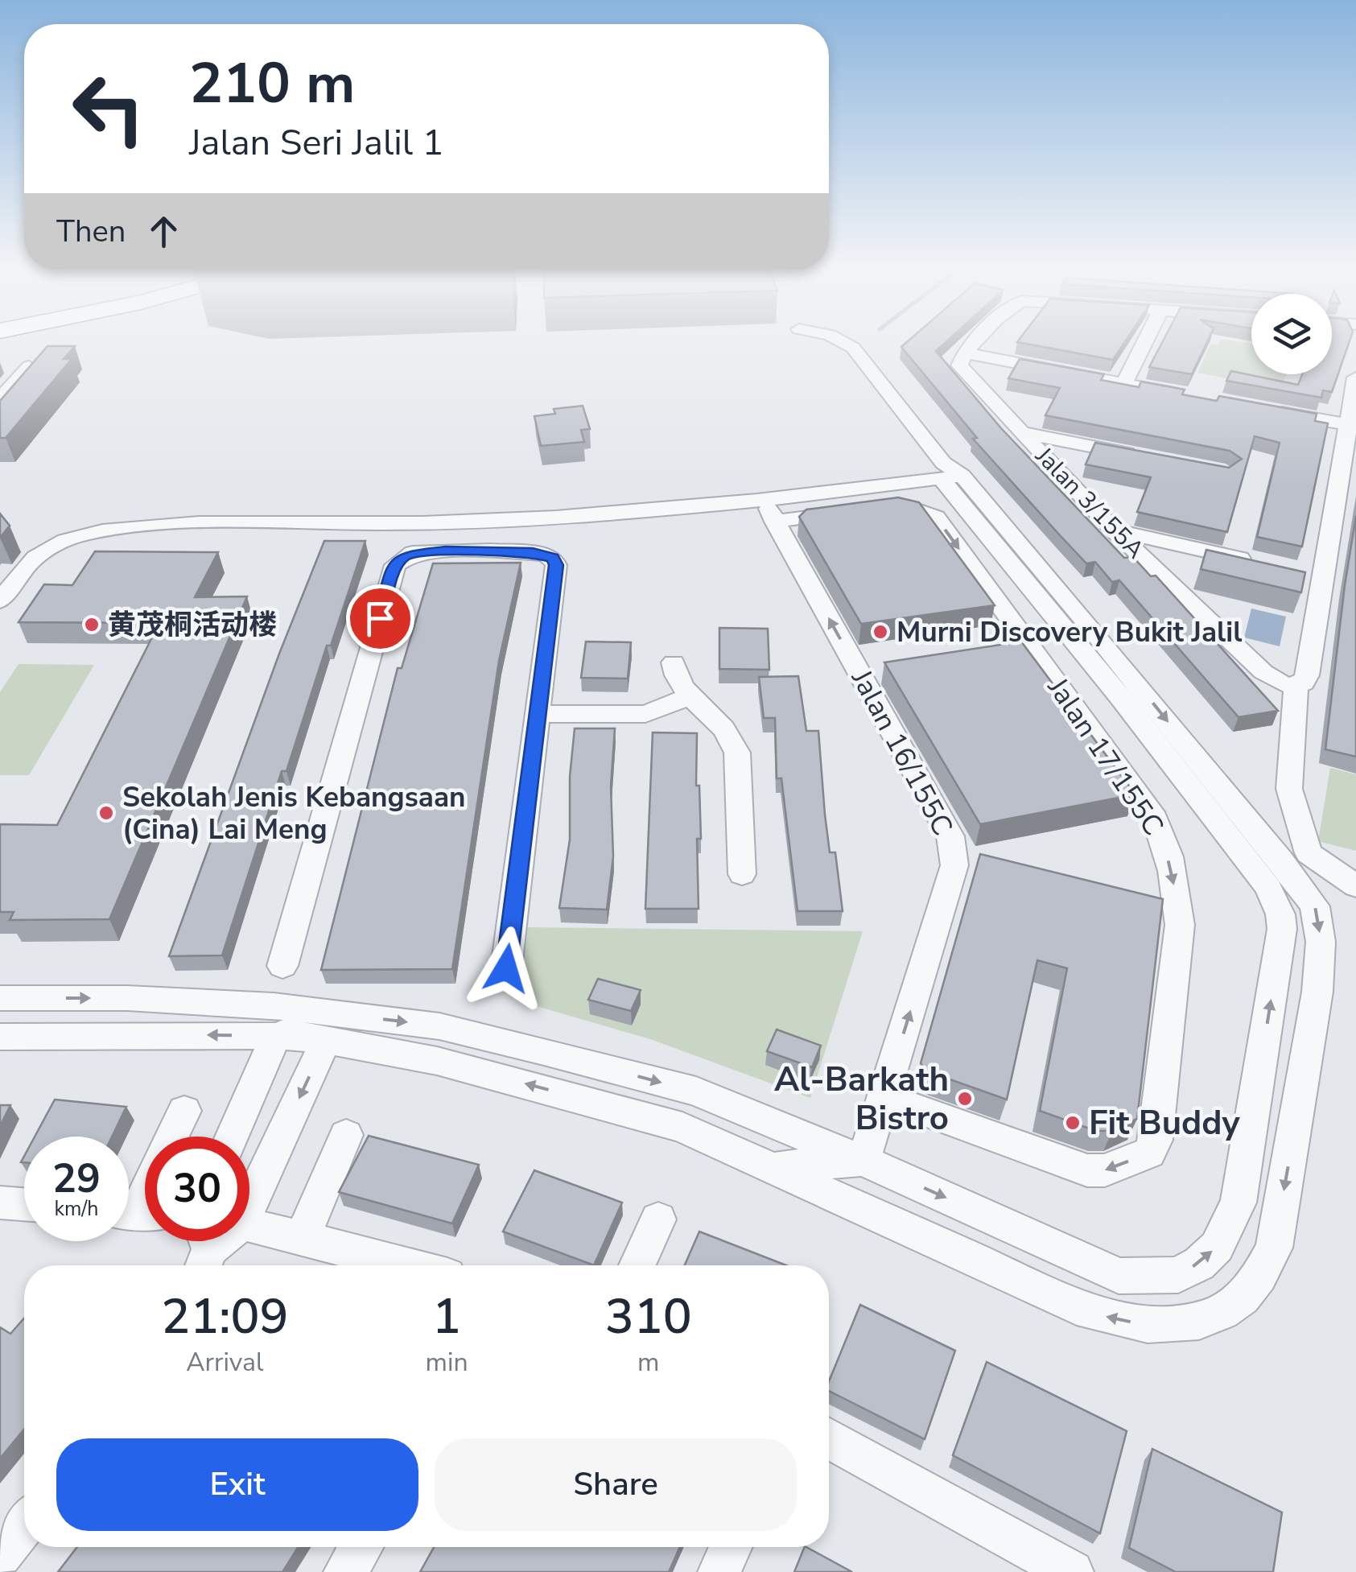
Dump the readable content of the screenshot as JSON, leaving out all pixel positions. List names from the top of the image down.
{
  "streets": {
    "street": ["Jalan 3/155A", "Jalan 16/155C", "Jalan 17/155C"]
  },
  "crossings": [
    ["Jalan 16/155C", "Jalan 17/155C"]
  ],
  "places": [
    "黄茂桐活动楼",
    "Murni Discovery Bukit Jalil",
    "Sekolah Jenis Kebangsaan (Cina) Lai Meng",
    "Al-Barkath Bistro",
    "Fit Buddy"
  ],
  "page": {
    "turn": ["210 m", "Jalan Seri Jalil 1"],
    "then": "Then",
    "speed": "29 km/h",
    "limit": "30",
    "eta": [
      "21:09",
      "Arrival",
      "1",
      "min",
      "310",
      "m"
    ],
    "buttons": ["Exit", "Share"]
  }
}
